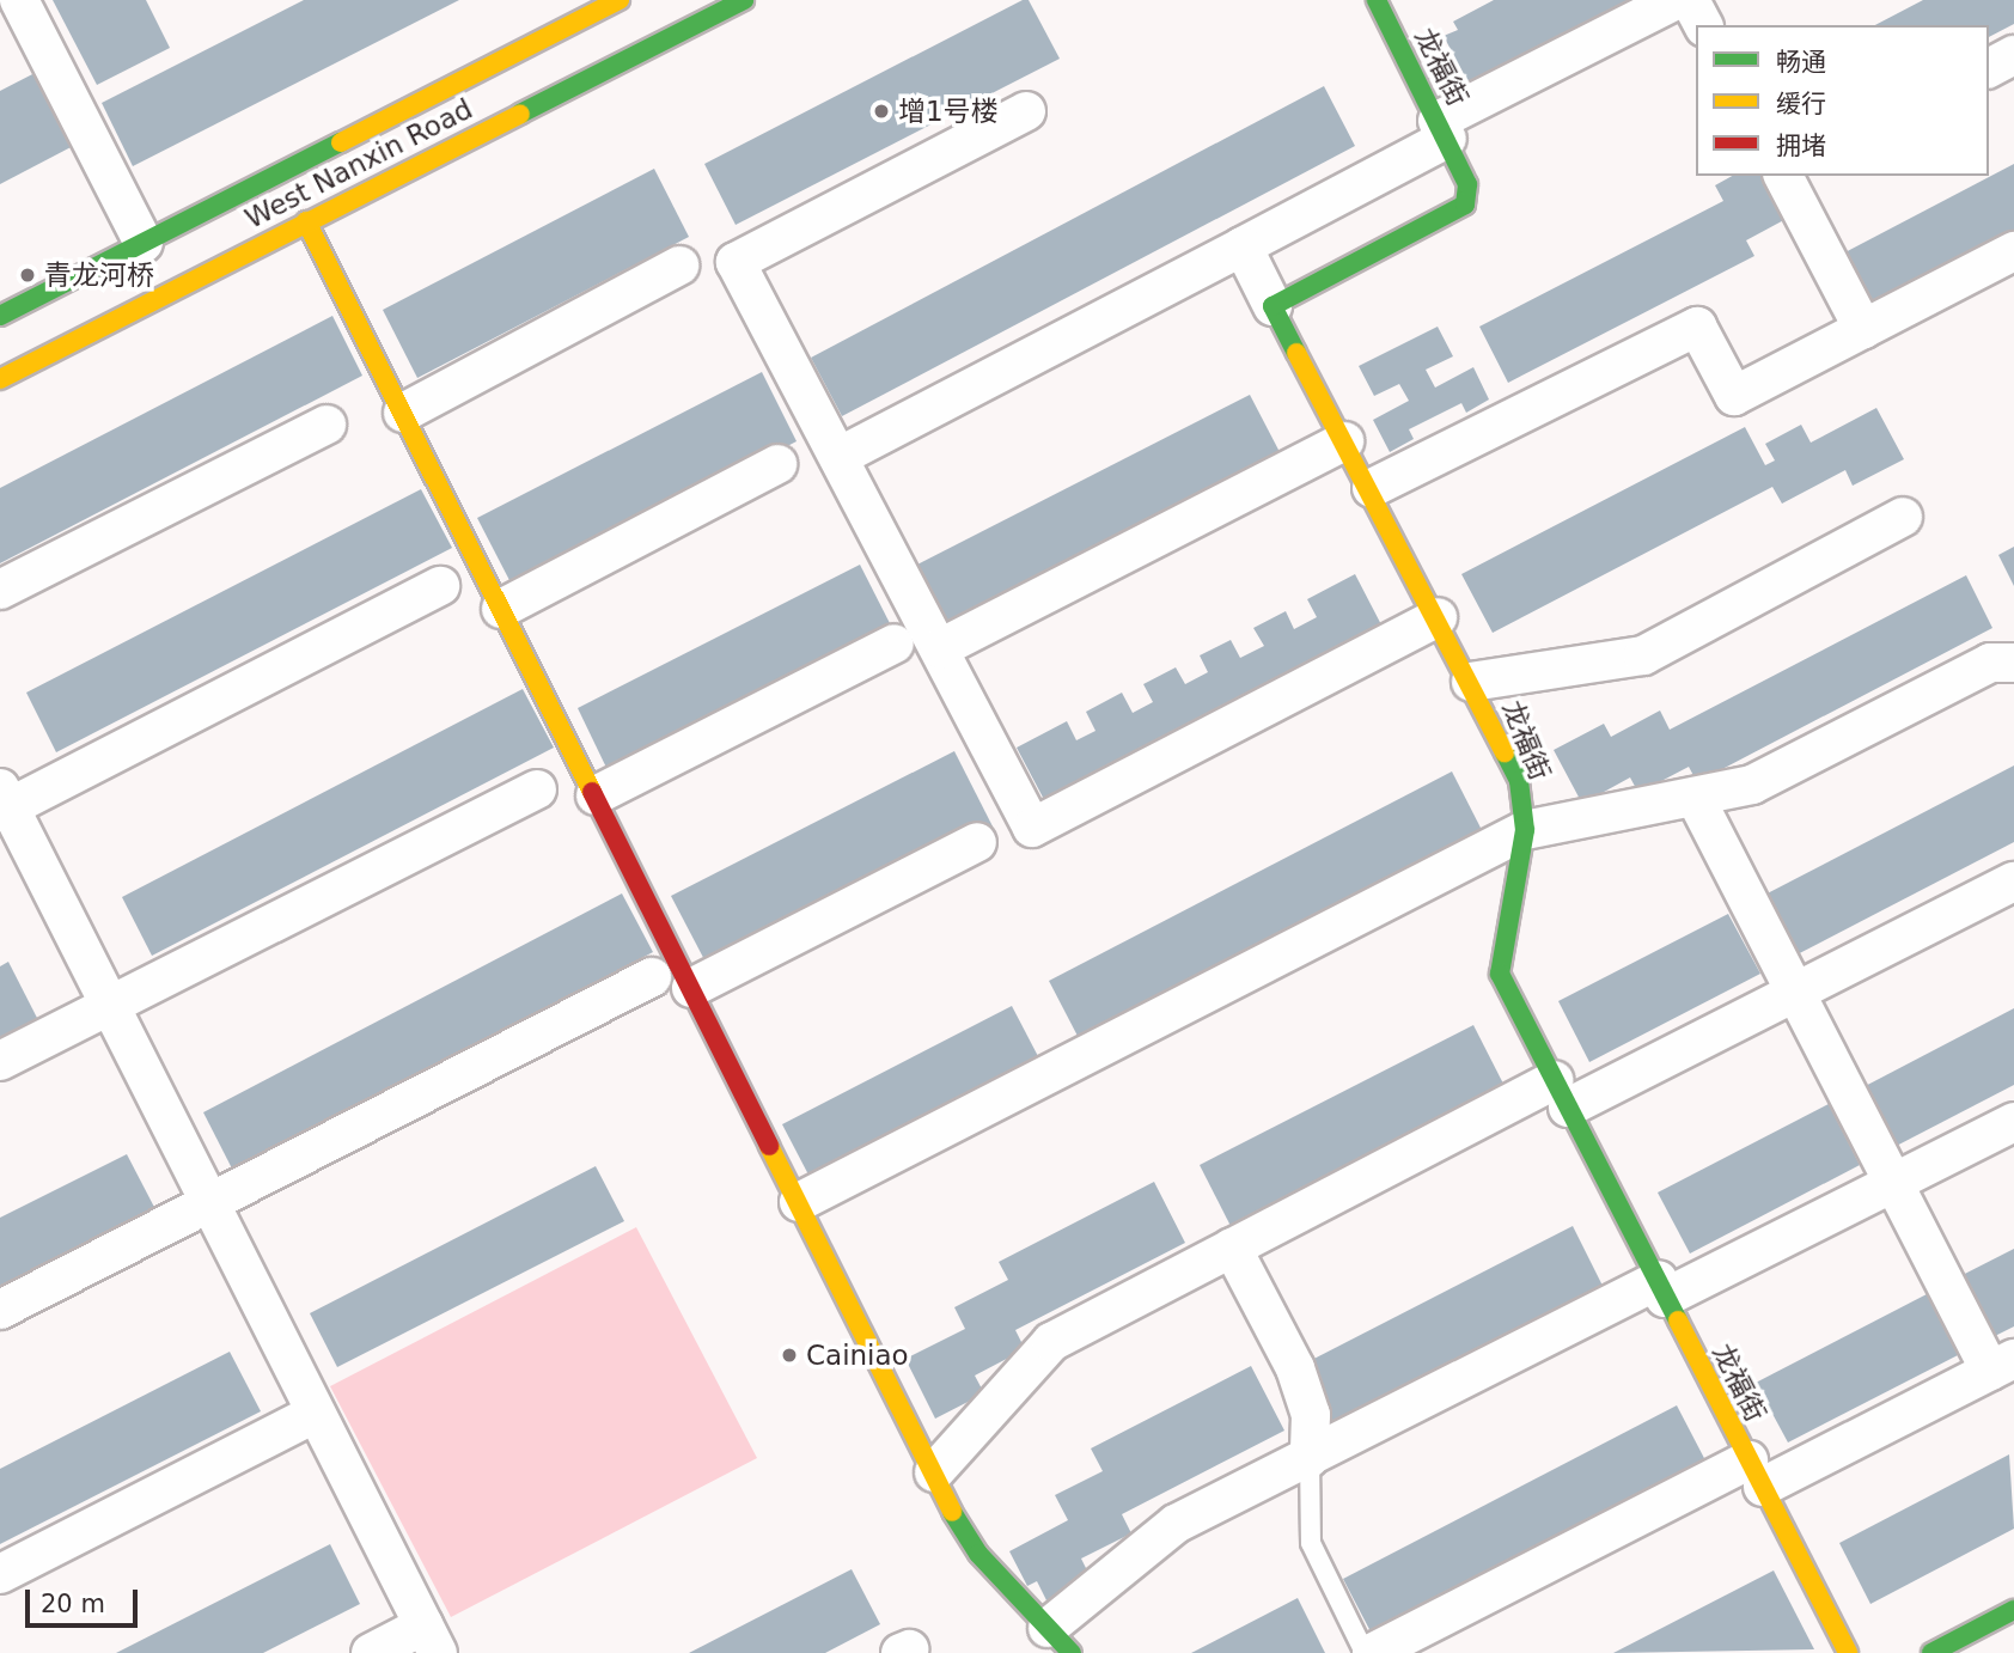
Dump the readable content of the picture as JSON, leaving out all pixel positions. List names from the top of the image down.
{
  "streets": {
    "street": ["龙福街", "West Nanxin Road"]
  },
  "places": ["增1号楼", "青龙河桥", "Cainiao"],
  "legend": ["畅通", "缓行", "拥堵"],
  "scale_bar": "20 m"
}
